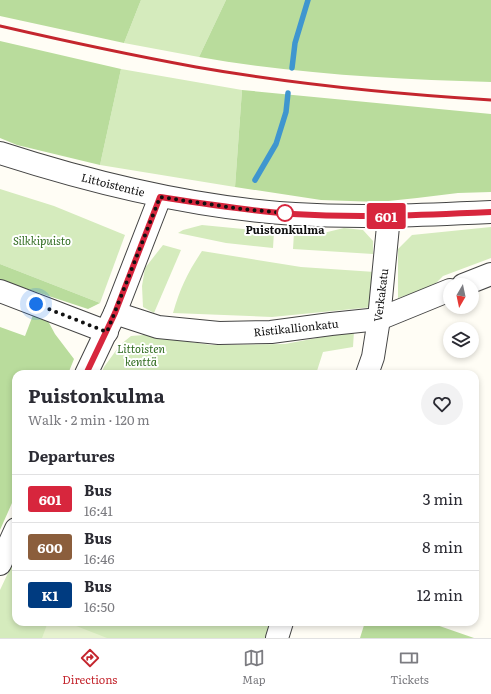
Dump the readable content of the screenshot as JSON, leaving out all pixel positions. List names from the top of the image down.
{
  "streets": {
    "street": ["Littoistentie", "Verkakatu", "Ristikallionkatu"]
  },
  "crossings": [
    ["Littoistentie", "Verkakatu"],
    ["Verkakatu", "Ristikallionkatu"]
  ],
  "parks": ["Silkkipuisto", "Littoisten kenttä"],
  "places": ["Puistonkulma"],
  "lines": ["bus line 601"],
  "north": "bottom",
  "page": {
    "on_map": "601",
    "heading": [
      ["Puistonkulma", "Walk · 2 min · 120 m"],
      "Departures"
    ],
    "list": [
      {
        "mark": "601",
        "name": "Bus",
        "note": "16:41",
        "value": "3 min"
      },
      {
        "mark": "600",
        "name": "Bus",
        "note": "16:46",
        "value": "8 min"
      },
      {
        "mark": "K1",
        "name": "Bus",
        "note": "16:50",
        "value": "12 min"
      }
    ],
    "tabs": ["Directions", "Map", "Tickets"]
  }
}
